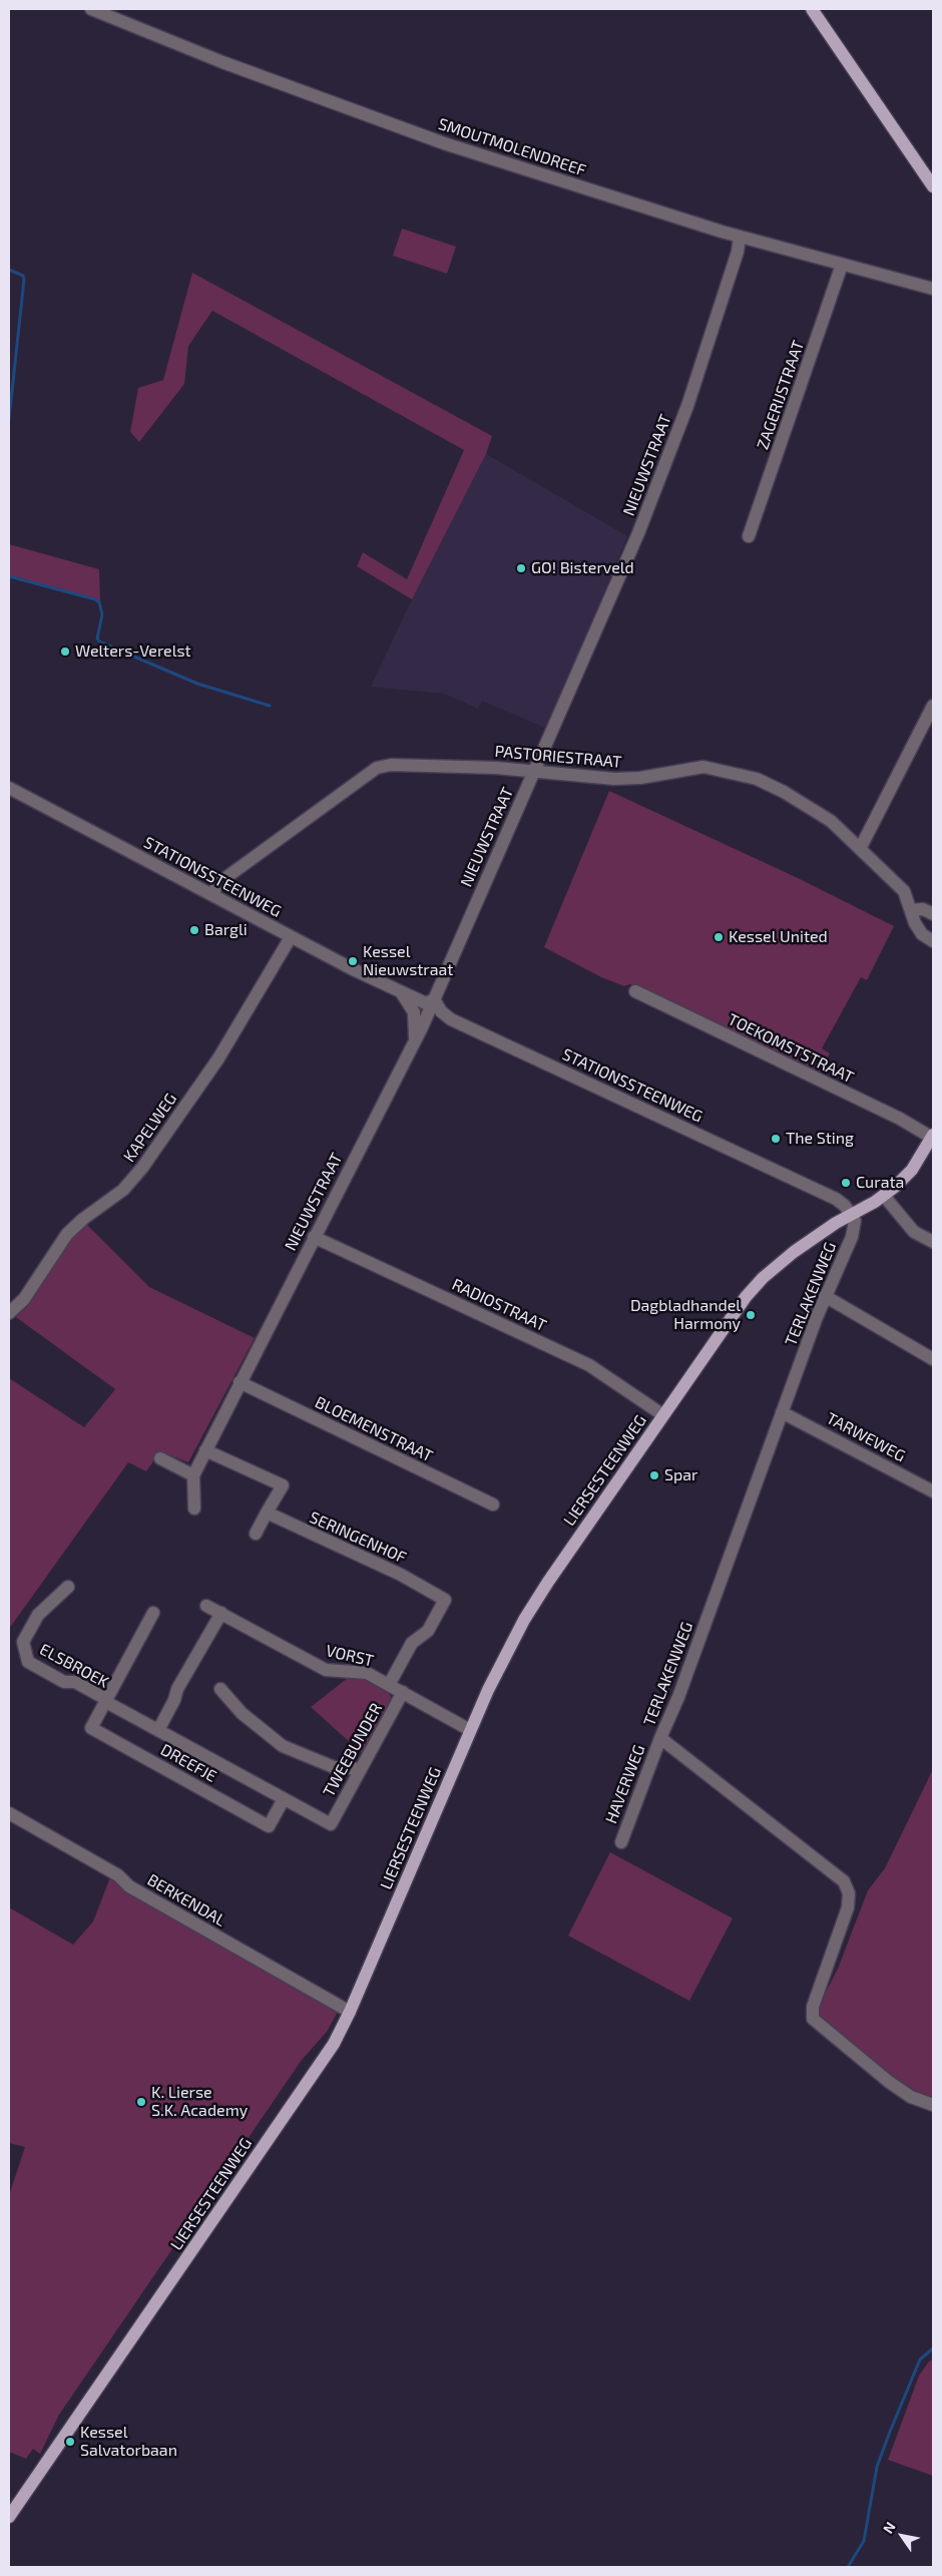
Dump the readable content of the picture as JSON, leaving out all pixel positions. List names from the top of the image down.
{
  "streets": {
    "main road": ["LIERSESTEENWEG"],
    "street": [
      "SMOUTMOLENDREEF",
      "ZAGERIJSTRAAT",
      "NIEUWSTRAAT",
      "PASTORIESTRAAT",
      "STATIONSSTEENWEG",
      "TOEKOMSTSTRAAT",
      "KAPELWEG",
      "TERLAKENWEG",
      "RADIOSTRAAT",
      "BLOEMENSTRAAT",
      "TARWEWEG",
      "SERINGENHOF",
      "VORST",
      "ELSBROEK",
      "TWEEBUNDER",
      "DREEFJE",
      "HAVERWEG",
      "BERKENDAL"
    ]
  },
  "crossings": [
    ["SMOUTMOLENDREEF", "ZAGERIJSTRAAT"],
    ["SMOUTMOLENDREEF", "NIEUWSTRAAT"],
    ["NIEUWSTRAAT", "PASTORIESTRAAT"],
    ["NIEUWSTRAAT", "STATIONSSTEENWEG"],
    ["NIEUWSTRAAT", "RADIOSTRAAT"],
    ["NIEUWSTRAAT", "BLOEMENSTRAAT"],
    ["PASTORIESTRAAT", "STATIONSSTEENWEG"],
    ["STATIONSSTEENWEG", "KAPELWEG"],
    ["STATIONSSTEENWEG", "TERLAKENWEG"],
    ["STATIONSSTEENWEG", "LIERSESTEENWEG"],
    ["TOEKOMSTSTRAAT", "LIERSESTEENWEG"],
    ["TERLAKENWEG", "TARWEWEG"],
    ["TERLAKENWEG", "LIERSESTEENWEG"],
    ["TERLAKENWEG", "HAVERWEG"],
    ["RADIOSTRAAT", "LIERSESTEENWEG"],
    ["LIERSESTEENWEG", "VORST"],
    ["LIERSESTEENWEG", "BERKENDAL"],
    ["SERINGENHOF", "VORST"],
    ["VORST", "TWEEBUNDER"],
    ["ELSBROEK", "DREEFJE"],
    ["TWEEBUNDER", "DREEFJE"]
  ],
  "places": [
    "GO! Bisterveld",
    "Welters-Verelst",
    "Bargli",
    "Kessel United",
    "Kessel Nieuwstraat",
    "The Sting",
    "Curata",
    "Dagbladhandel Harmony",
    "Spar",
    "K. Lierse S.K. Academy",
    "Kessel Salvatorbaan"
  ],
  "north": "top left"
}
